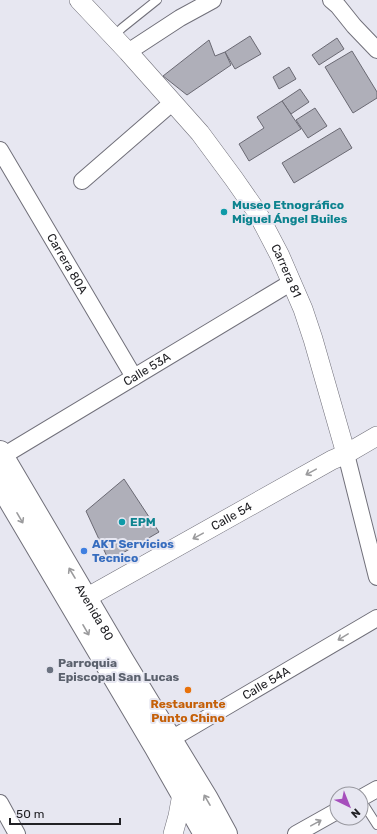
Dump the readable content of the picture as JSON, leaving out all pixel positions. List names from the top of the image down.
{
  "streets": {
    "main road": ["Avenida 80"],
    "street": [
      "Carrera 80A",
      "Carrera 81",
      "Calle 53A",
      "Calle 54",
      "Calle 54A"
    ]
  },
  "crossings": [
    ["Carrera 80A", "Calle 53A"],
    ["Carrera 81", "Calle 53A"],
    ["Carrera 81", "Calle 54"],
    ["Calle 53A", "Avenida 80"],
    ["Calle 54", "Avenida 80"],
    ["Avenida 80", "Calle 54A"]
  ],
  "one_way": ["Calle 54", "Calle 54A"],
  "places": [
    "Museo Etnográfico Miguel Ángel Builes",
    "EPM",
    "AKT Servicios Tecnico",
    "Parroquia Episcopal San Lucas",
    "Restaurante Punto Chino"
  ],
  "scale_bar": "50 m",
  "north": "bottom right"
}
